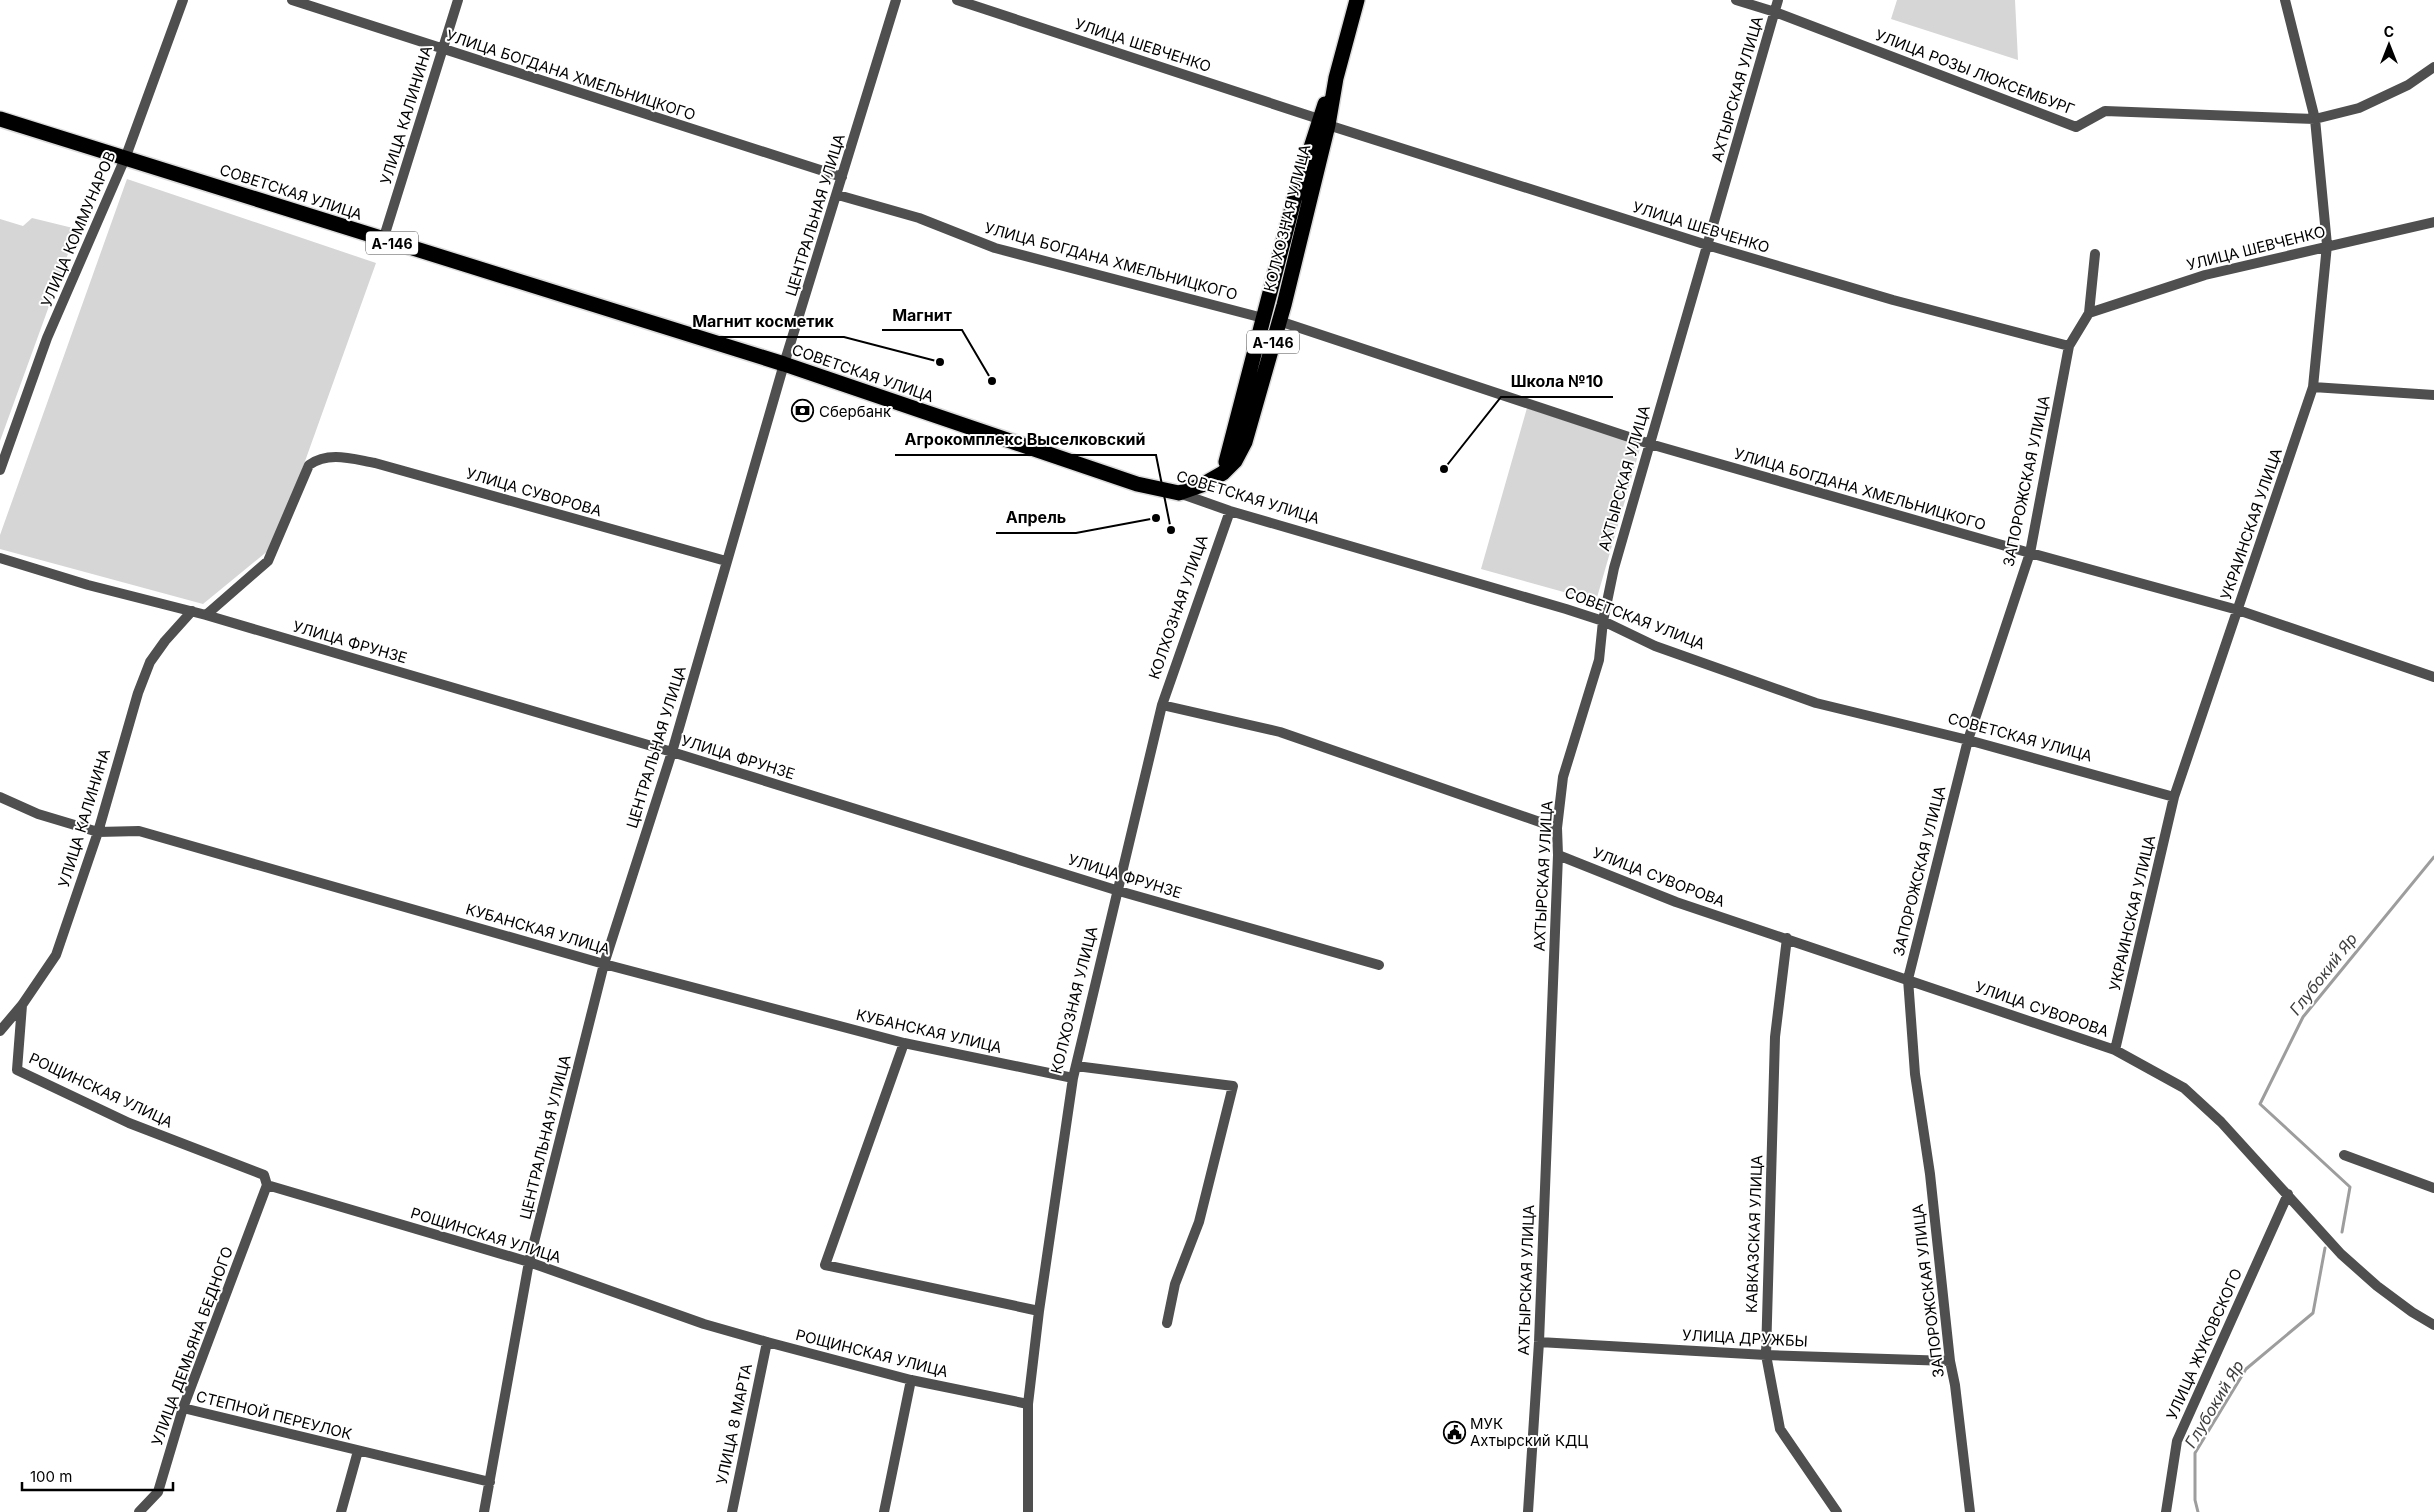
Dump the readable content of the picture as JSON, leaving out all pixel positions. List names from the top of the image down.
{
  "streets": {
    "highway": ["СОВЕТСКАЯ УЛИЦА", "КОЛХОЗНАЯ УЛИЦА", "А-146"],
    "street": [
      "УЛИЦА ШЕВЧЕНКО",
      "УЛИЦА РОЗЫ ЛЮКСЕМБУРГ",
      "УЛИЦА БОГДАНА ХМЕЛЬНИЦКОГО",
      "АХТЫРСКАЯ УЛИЦА",
      "УЛИЦА КАЛИНИНА",
      "ЦЕНТРАЛЬНАЯ УЛИЦА",
      "УЛИЦА КОММУНАРОВ",
      "ЗАПОРОЖСКАЯ УЛИЦА",
      "УЛИЦА СУВОРОВА",
      "УКРАИНСКАЯ УЛИЦА",
      "УЛИЦА ФРУНЗЕ",
      "КУБАНСКАЯ УЛИЦА",
      "РОЩИНСКАЯ УЛИЦА",
      "КАВКАЗСКАЯ УЛИЦА",
      "УЛИЦА ДРУЖБЫ",
      "УЛИЦА ЖУКОВСКОГО",
      "УЛИЦА ДЕМЬЯНА БЕДНОГО",
      "СТЕПНОЙ ПЕРЕУЛОК",
      "УЛИЦА 8 МАРТА"
    ]
  },
  "crossings": [
    ["УЛИЦА ШЕВЧЕНКО", "АХТЫРСКАЯ УЛИЦА"],
    ["УЛИЦА ШЕВЧЕНКО", "КОЛХОЗНАЯ УЛИЦА"],
    ["УЛИЦА ШЕВЧЕНКО", "ЗАПОРОЖСКАЯ УЛИЦА"],
    ["УЛИЦА ШЕВЧЕНКО", "УКРАИНСКАЯ УЛИЦА"],
    ["УЛИЦА РОЗЫ ЛЮКСЕМБУРГ", "АХТЫРСКАЯ УЛИЦА"],
    ["УЛИЦА РОЗЫ ЛЮКСЕМБУРГ", "УКРАИНСКАЯ УЛИЦА"],
    ["УЛИЦА БОГДАНА ХМЕЛЬНИЦКОГО", "АХТЫРСКАЯ УЛИЦА"],
    ["УЛИЦА БОГДАНА ХМЕЛЬНИЦКОГО", "УЛИЦА КАЛИНИНА"],
    ["УЛИЦА БОГДАНА ХМЕЛЬНИЦКОГО", "ЦЕНТРАЛЬНАЯ УЛИЦА"],
    ["УЛИЦА БОГДАНА ХМЕЛЬНИЦКОГО", "КОЛХОЗНАЯ УЛИЦА"],
    ["УЛИЦА БОГДАНА ХМЕЛЬНИЦКОГО", "ЗАПОРОЖСКАЯ УЛИЦА"],
    ["УЛИЦА БОГДАНА ХМЕЛЬНИЦКОГО", "УКРАИНСКАЯ УЛИЦА"],
    ["АХТЫРСКАЯ УЛИЦА", "СОВЕТСКАЯ УЛИЦА"],
    ["АХТЫРСКАЯ УЛИЦА", "УЛИЦА СУВОРОВА"],
    ["АХТЫРСКАЯ УЛИЦА", "УЛИЦА ДРУЖБЫ"],
    ["УЛИЦА КАЛИНИНА", "СОВЕТСКАЯ УЛИЦА"],
    ["УЛИЦА КАЛИНИНА", "УЛИЦА ФРУНЗЕ"],
    ["УЛИЦА КАЛИНИНА", "КУБАНСКАЯ УЛИЦА"],
    ["УЛИЦА КАЛИНИНА", "РОЩИНСКАЯ УЛИЦА"],
    ["СОВЕТСКАЯ УЛИЦА", "ЦЕНТРАЛЬНАЯ УЛИЦА"],
    ["СОВЕТСКАЯ УЛИЦА", "КОЛХОЗНАЯ УЛИЦА"],
    ["СОВЕТСКАЯ УЛИЦА", "УЛИЦА КОММУНАРОВ"],
    ["СОВЕТСКАЯ УЛИЦА", "ЗАПОРОЖСКАЯ УЛИЦА"],
    ["СОВЕТСКАЯ УЛИЦА", "УКРАИНСКАЯ УЛИЦА"],
    ["ЦЕНТРАЛЬНАЯ УЛИЦА", "УЛИЦА СУВОРОВА"],
    ["ЦЕНТРАЛЬНАЯ УЛИЦА", "УЛИЦА ФРУНЗЕ"],
    ["ЦЕНТРАЛЬНАЯ УЛИЦА", "КУБАНСКАЯ УЛИЦА"],
    ["ЦЕНТРАЛЬНАЯ УЛИЦА", "РОЩИНСКАЯ УЛИЦА"],
    ["ЦЕНТРАЛЬНАЯ УЛИЦА", "СТЕПНОЙ ПЕРЕУЛОК"],
    ["КОЛХОЗНАЯ УЛИЦА", "УЛИЦА ФРУНЗЕ"],
    ["КОЛХОЗНАЯ УЛИЦА", "КУБАНСКАЯ УЛИЦА"],
    ["КОЛХОЗНАЯ УЛИЦА", "РОЩИНСКАЯ УЛИЦА"],
    ["ЗАПОРОЖСКАЯ УЛИЦА", "УЛИЦА СУВОРОВА"],
    ["ЗАПОРОЖСКАЯ УЛИЦА", "УЛИЦА ДРУЖБЫ"],
    ["УЛИЦА СУВОРОВА", "УКРАИНСКАЯ УЛИЦА"],
    ["УЛИЦА СУВОРОВА", "УЛИЦА ФРУНЗЕ"],
    ["УЛИЦА СУВОРОВА", "КАВКАЗСКАЯ УЛИЦА"],
    ["УЛИЦА СУВОРОВА", "УЛИЦА ЖУКОВСКОГО"],
    ["РОЩИНСКАЯ УЛИЦА", "УЛИЦА ДЕМЬЯНА БЕДНОГО"],
    ["РОЩИНСКАЯ УЛИЦА", "УЛИЦА 8 МАРТА"],
    ["КАВКАЗСКАЯ УЛИЦА", "УЛИЦА ДРУЖБЫ"],
    ["УЛИЦА ДЕМЬЯНА БЕДНОГО", "СТЕПНОЙ ПЕРЕУЛОК"]
  ],
  "water": ["Глубокий Яр"],
  "places": {
    "other": [
      "Магнит косметик",
      "Магнит",
      "Школа №10",
      "Апрель",
      "Агрокомплекс Выселковский"
    ],
    "bank": ["Сбербанк"],
    "public building": ["МУК Ахтырский КДЦ"]
  },
  "scale_bar": "100 m",
  "north": "top"
}
